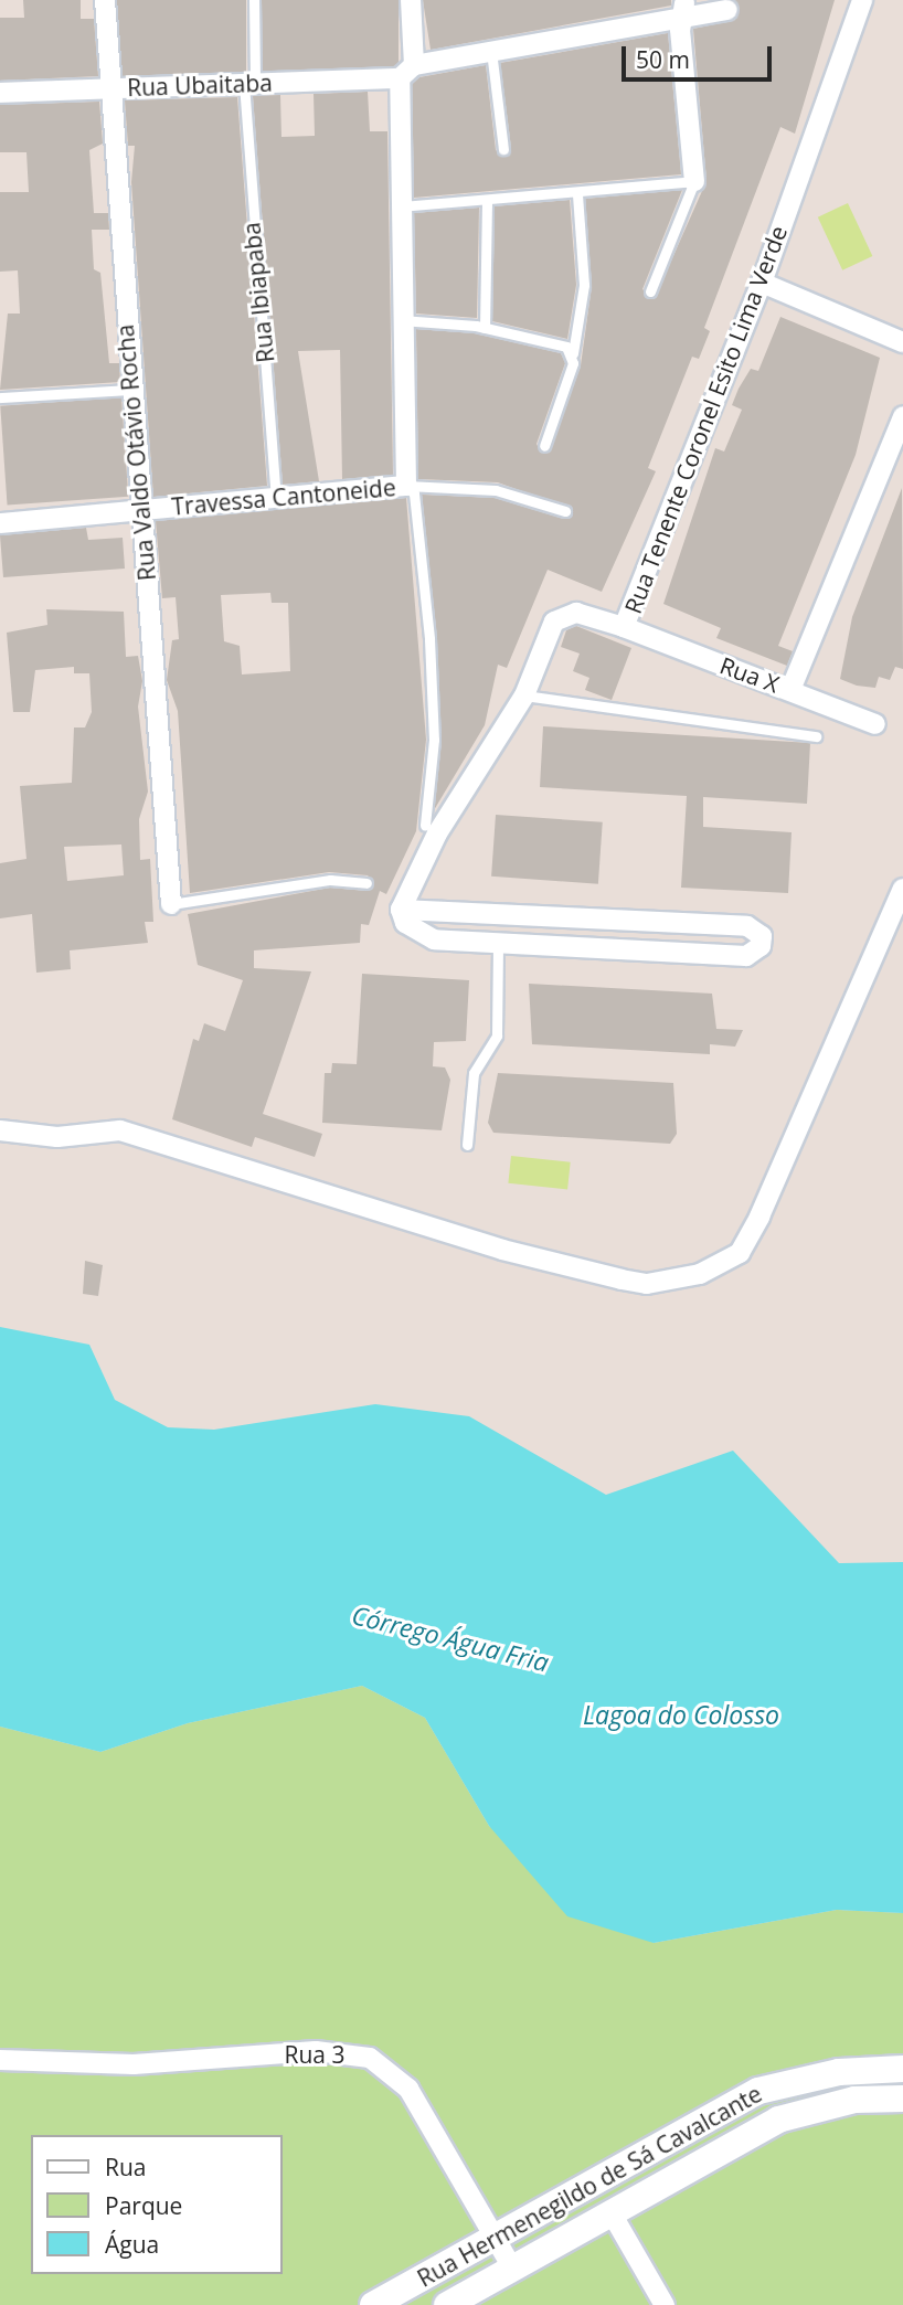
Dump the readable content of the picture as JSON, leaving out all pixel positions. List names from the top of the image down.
{
  "streets": {
    "street": [
      "Rua Ubaitaba",
      "Rua Tenente Coronel Esito Lima Verde",
      "Rua Valdo Otávio Rocha",
      "Travessa Cantoneide",
      "Rua X",
      "Rua 3",
      "Rua Hermenegildo de Sá Cavalcante"
    ],
    "lane": ["Rua Ibiapaba"]
  },
  "crossings": [
    ["Rua Ubaitaba", "Rua Ibiapaba"],
    ["Rua Ubaitaba", "Rua Valdo Otávio Rocha"],
    ["Rua Ibiapaba", "Travessa Cantoneide"],
    ["Rua Tenente Coronel Esito Lima Verde", "Rua X"],
    ["Rua Valdo Otávio Rocha", "Travessa Cantoneide"],
    ["Rua 3", "Rua Hermenegildo de Sá Cavalcante"]
  ],
  "water": ["Córrego Água Fria", "Lagoa do Colosso"],
  "legend": ["Rua", "Parque", "Água"],
  "scale_bar": "50 m"
}
